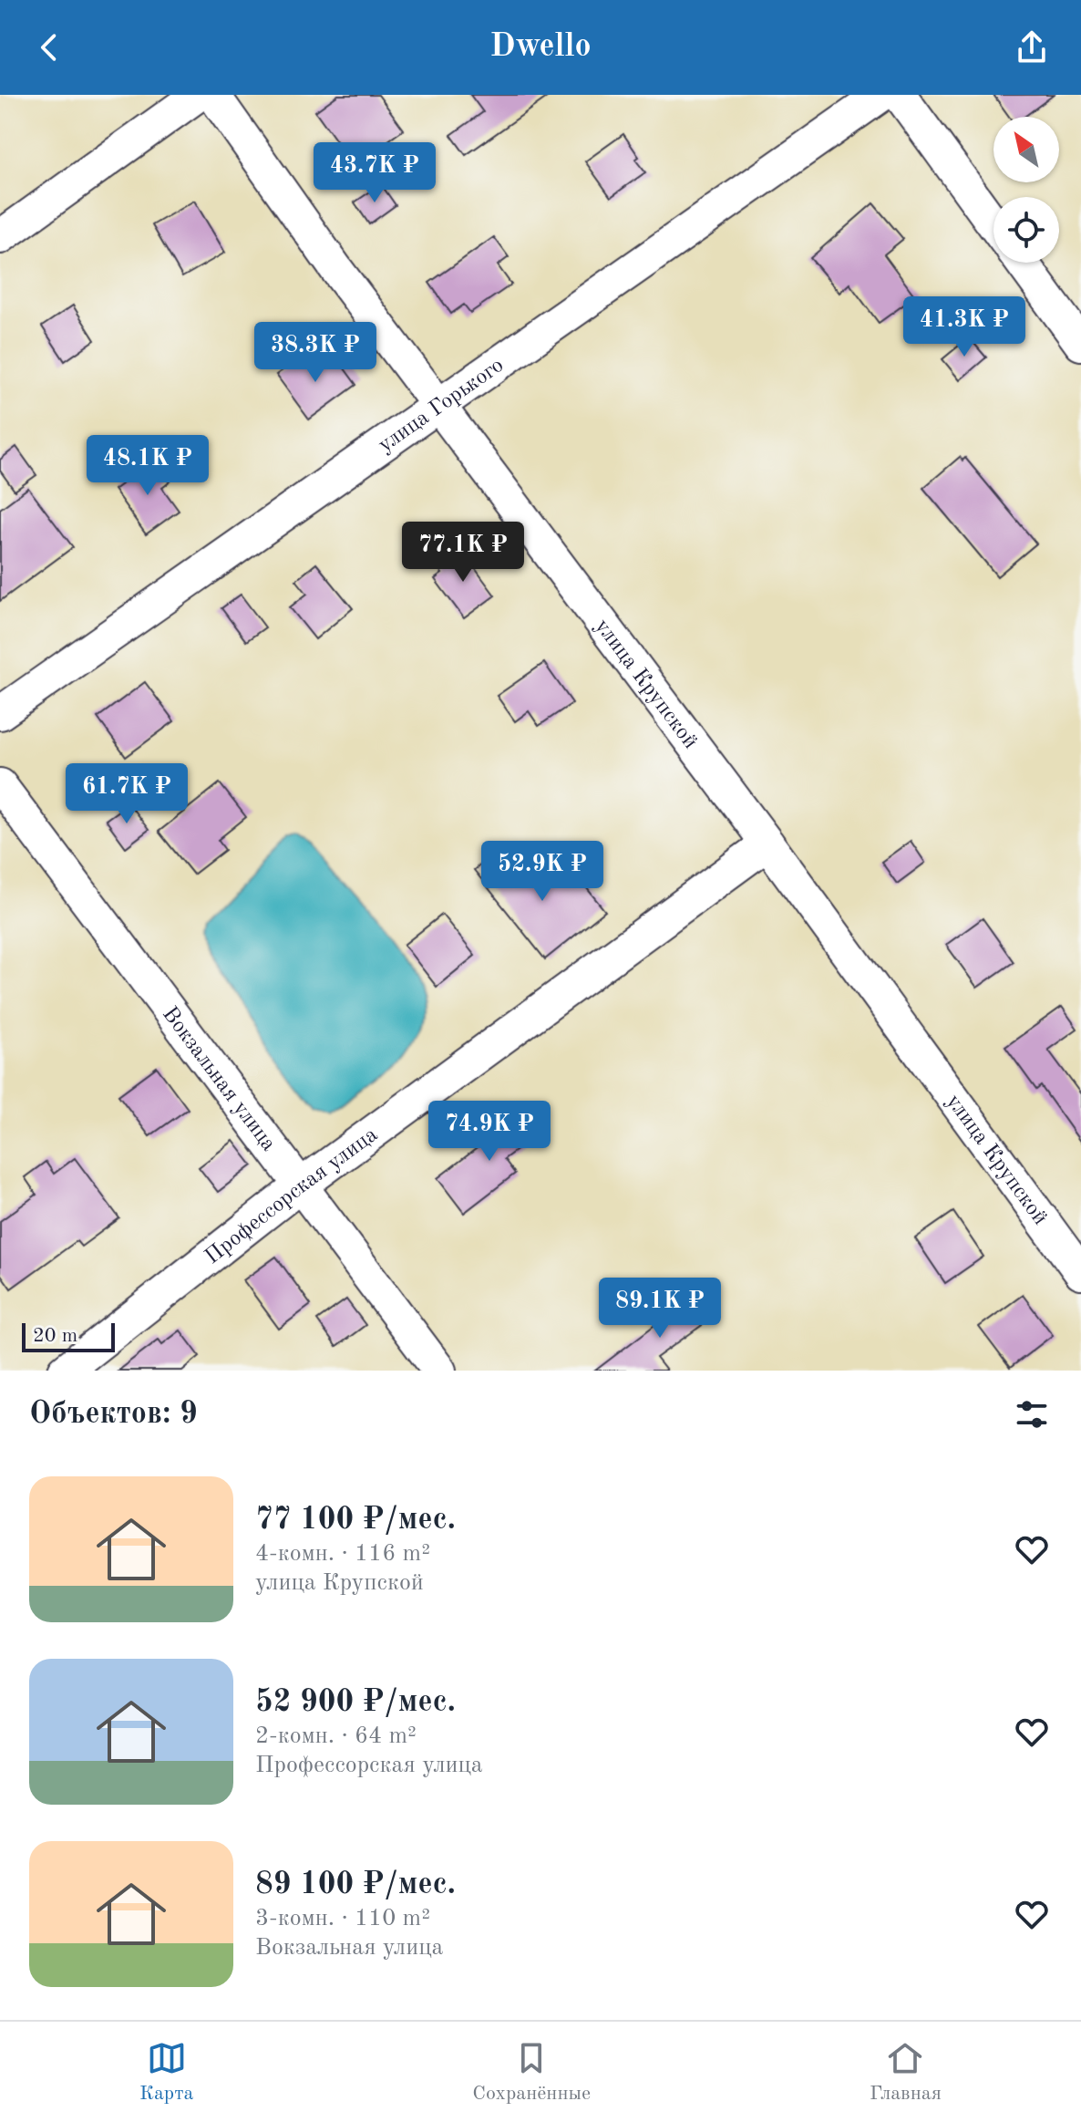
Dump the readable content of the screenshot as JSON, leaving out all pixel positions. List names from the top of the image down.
{
  "streets": {
    "street": [
      "улица Горького",
      "улица Крупской",
      "Вокзальная улица",
      "Профессорская улица"
    ]
  },
  "crossings": [
    ["улица Горького", "улица Крупской"],
    ["улица Крупской", "Профессорская улица"],
    ["Вокзальная улица", "Профессорская улица"]
  ],
  "scale_bar": "20 m",
  "north": "top left",
  "page": {
    "header": "Dwello",
    "price": [
      "43.7K ₽",
      "41.3K ₽",
      "38.3K ₽",
      "48.1K ₽",
      "77.1K ₽",
      "61.7K ₽",
      "52.9K ₽",
      "74.9K ₽",
      "89.1K ₽"
    ],
    "scale": "20 m",
    "heading": "Объектов: 9",
    "list": [
      {
        "name": "77 100 ₽/мес.",
        "note": "4-комн. · 116 m² · улица Крупской"
      },
      {
        "name": "52 900 ₽/мес.",
        "note": "2-комн. · 64 m² · Профессорская улица"
      },
      {
        "name": "89 100 ₽/мес.",
        "note": "3-комн. · 110 m² · Вокзальная улица"
      }
    ],
    "tabs": ["Карта", "Сохранённые", "Главная"]
  }
}
